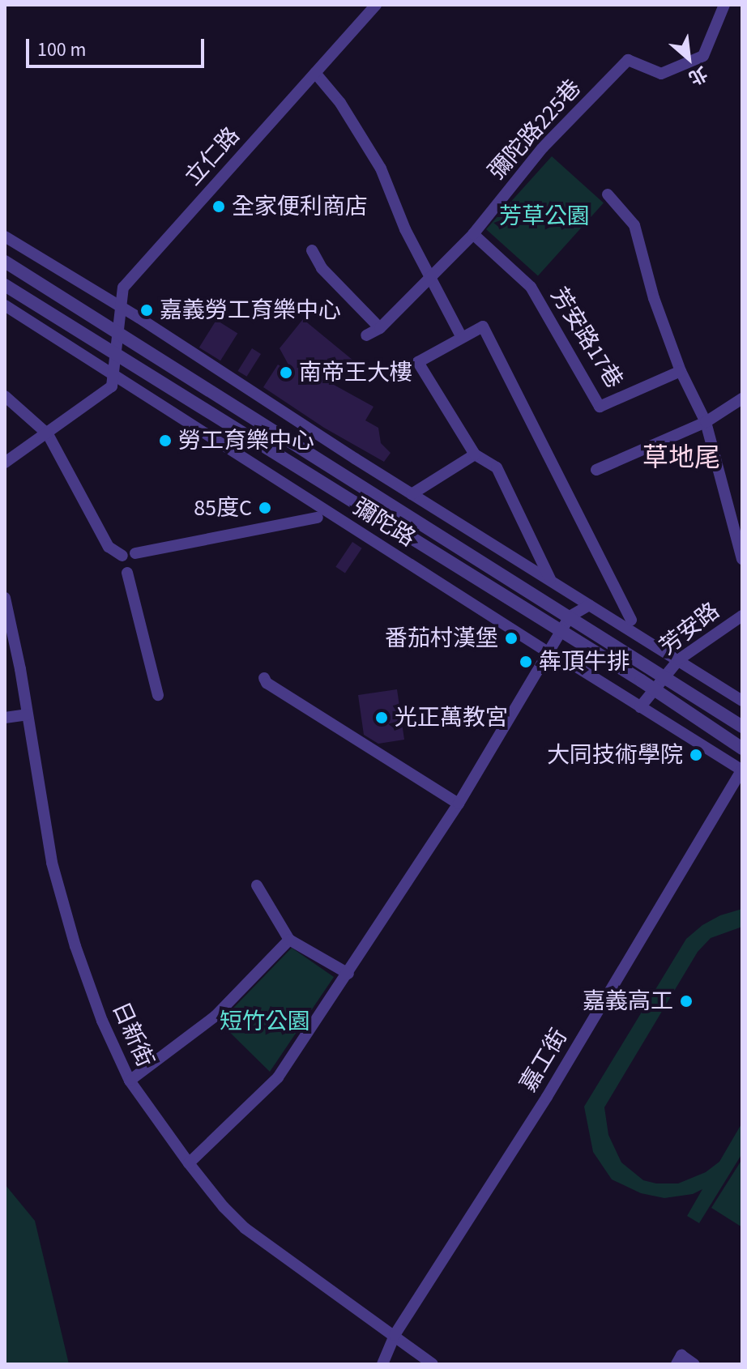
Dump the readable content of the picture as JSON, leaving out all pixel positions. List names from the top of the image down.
{
  "streets": {
    "street": [
      "彌陀路225巷",
      "立仁路",
      "芳安路17巷",
      "彌陀路",
      "芳安路",
      "日新街",
      "嘉工街"
    ]
  },
  "crossings": [
    ["彌陀路225巷", "芳安路17巷"],
    ["立仁路", "彌陀路"],
    ["彌陀路", "芳安路"],
    ["彌陀路", "嘉工街"],
    ["日新街", "嘉工街"]
  ],
  "districts": ["草地尾"],
  "parks": ["芳草公園", "短竹公園"],
  "places": [
    "全家便利商店",
    "嘉義勞工育樂中心",
    "南帝王大樓",
    "勞工育樂中心",
    "85度C",
    "番茄村漢堡",
    "犇頂牛排",
    "光正萬教宮",
    "大同技術學院",
    "嘉義高工"
  ],
  "scale_bar": "100 m",
  "north": "bottom right"
}
